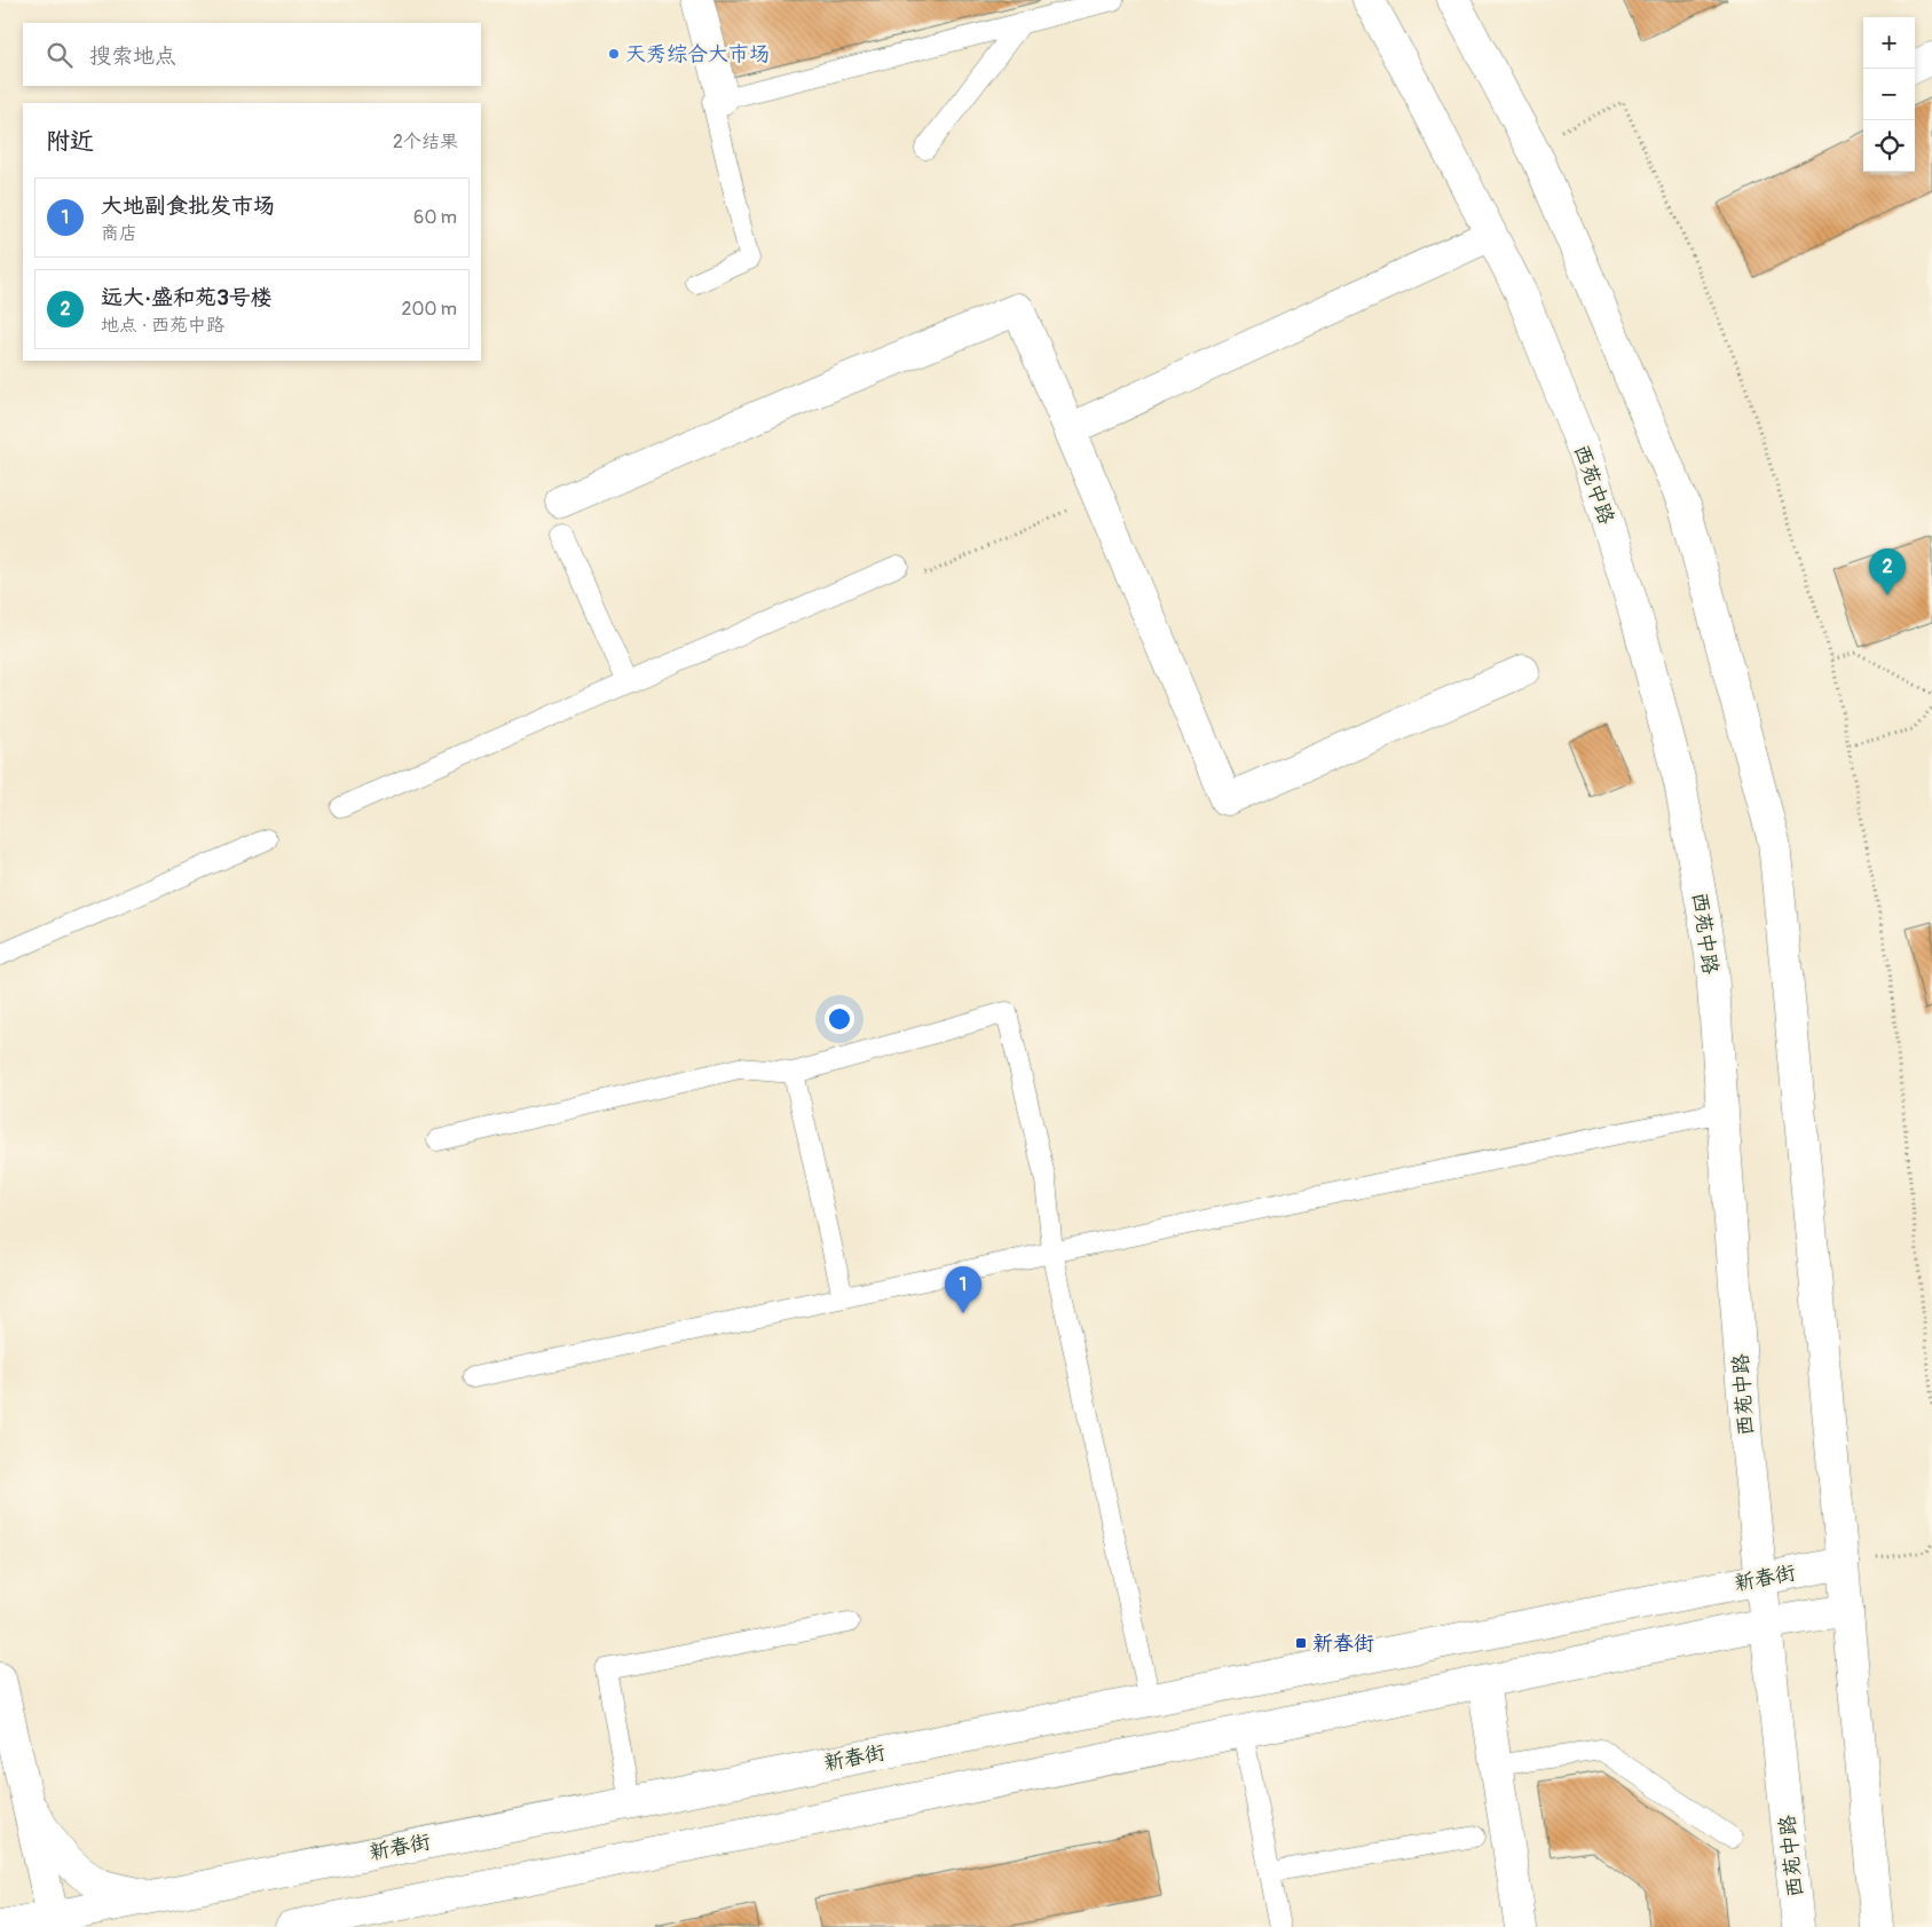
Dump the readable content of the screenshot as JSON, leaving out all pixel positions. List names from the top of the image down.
{
  "streets": {
    "main road": ["西苑中路", "新春街"]
  },
  "crossings": [
    ["西苑中路", "新春街"]
  ],
  "places": {
    "other": ["天秀综合大市场"],
    "transit": ["新春街"]
  },
  "page": {
    "map_buttons": ["+", "−"],
    "search": "搜索地点",
    "heading": ["附近", "2个结果"],
    "list": [
      {
        "mark": "1",
        "name": "大地副食批发市场",
        "note": "商店",
        "value": "60 m"
      },
      {
        "mark": "2",
        "name": "远大·盛和苑3号楼",
        "note": "地点 · 西苑中路",
        "value": "200 m"
      }
    ],
    "pins": ["2", "1"]
  }
}
